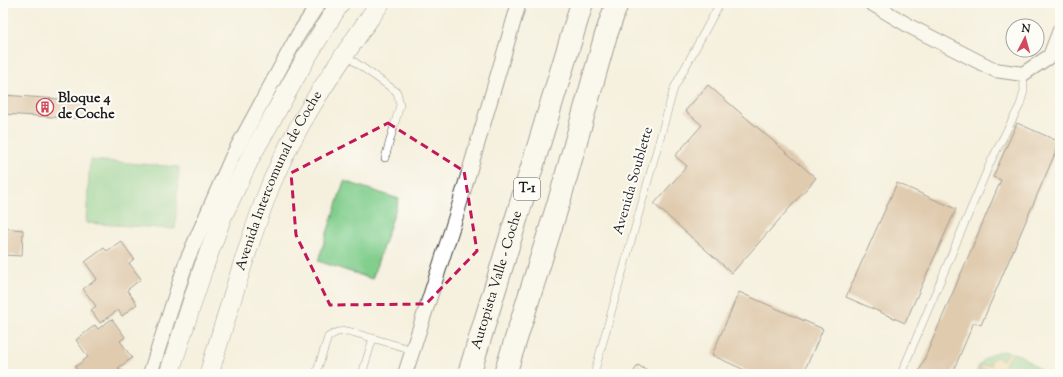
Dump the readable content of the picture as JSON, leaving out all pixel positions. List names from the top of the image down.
{
  "streets": {
    "highway": ["T-1", "Autopista Valle - Coche"],
    "main road": ["Avenida Intercomunal de Coche"],
    "lane": ["Avenida Soublette"]
  },
  "places": {
    "building": ["Bloque 4 de Coche"]
  },
  "north": "top"
}
